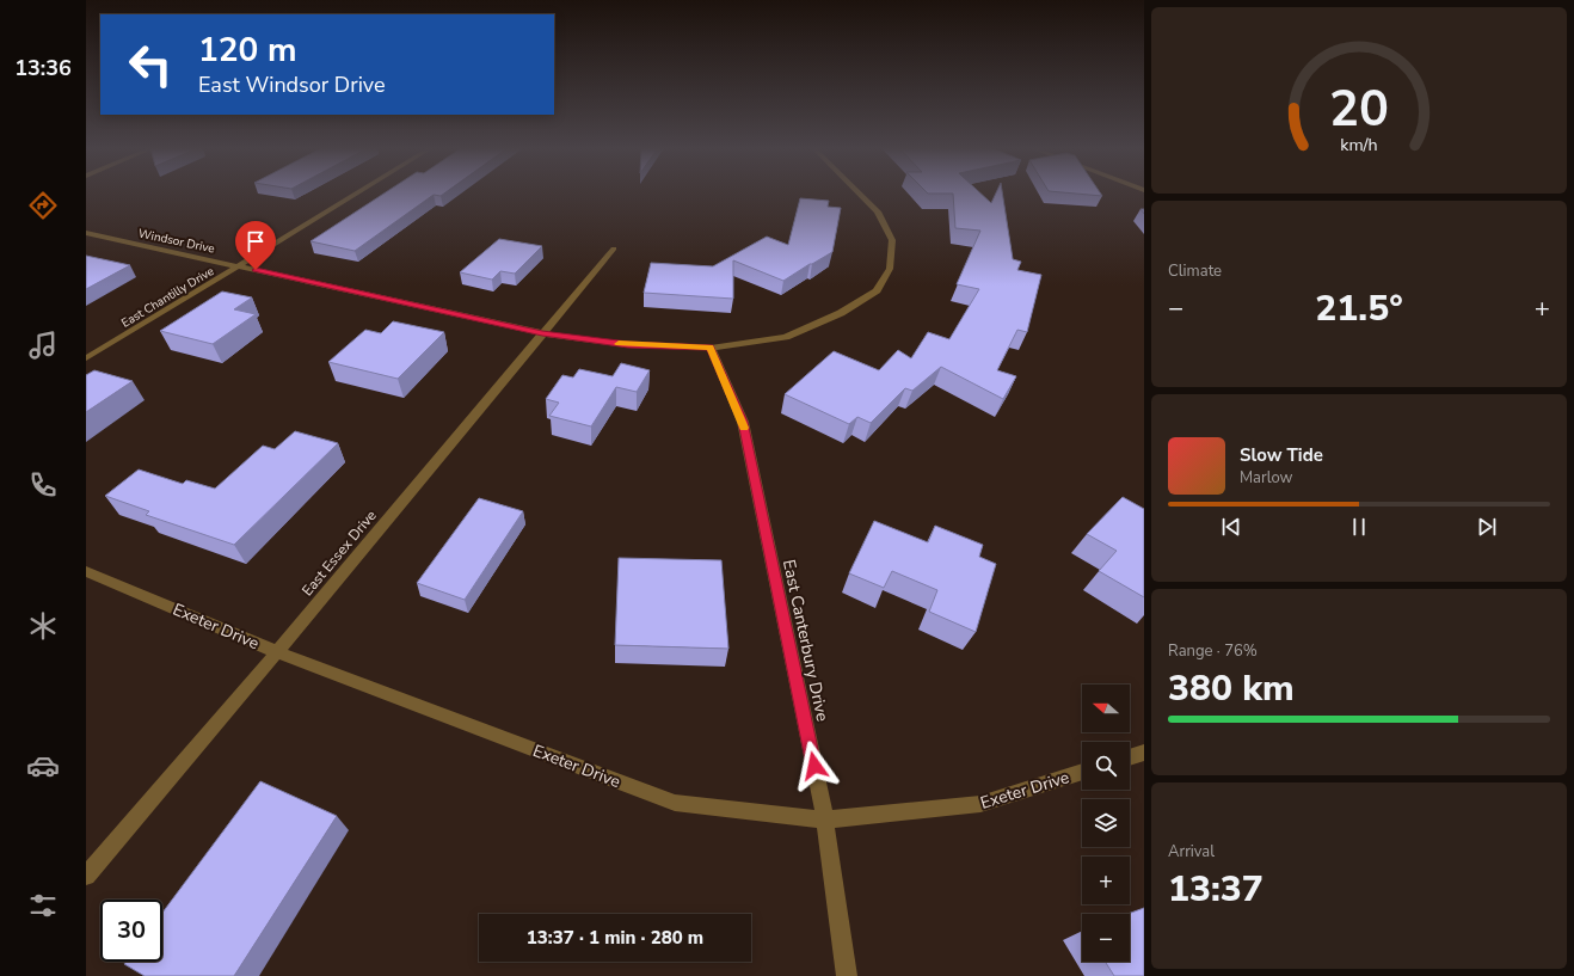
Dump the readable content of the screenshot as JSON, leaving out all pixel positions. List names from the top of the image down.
{
  "streets": {
    "street": [
      "Windsor Drive",
      "East Chantilly Drive",
      "East Essex Drive",
      "Exeter Drive",
      "East Canterbury Drive"
    ]
  },
  "crossings": [
    ["Windsor Drive", "East Chantilly Drive"],
    ["Windsor Drive", "East Essex Drive"],
    ["Windsor Drive", "East Canterbury Drive"],
    ["East Essex Drive", "Exeter Drive"],
    ["Exeter Drive", "East Canterbury Drive"]
  ],
  "north": "left",
  "page": {
    "tabs": "13:36",
    "turn": ["120 m", "East Windsor Drive"],
    "tile": [
      "Climate",
      ["Range · 76%", "380 km"],
      ["Arrival", "13:37"]
    ],
    "heat": ["−", "21.5°", "+"],
    "song": ["Slow Tide", "Marlow"],
    "map_buttons": ["+", "−"],
    "limit": "30",
    "trip": "13:37 · 1 min · 280 m",
    "gauge": ["20", "km/h"]
  }
}
